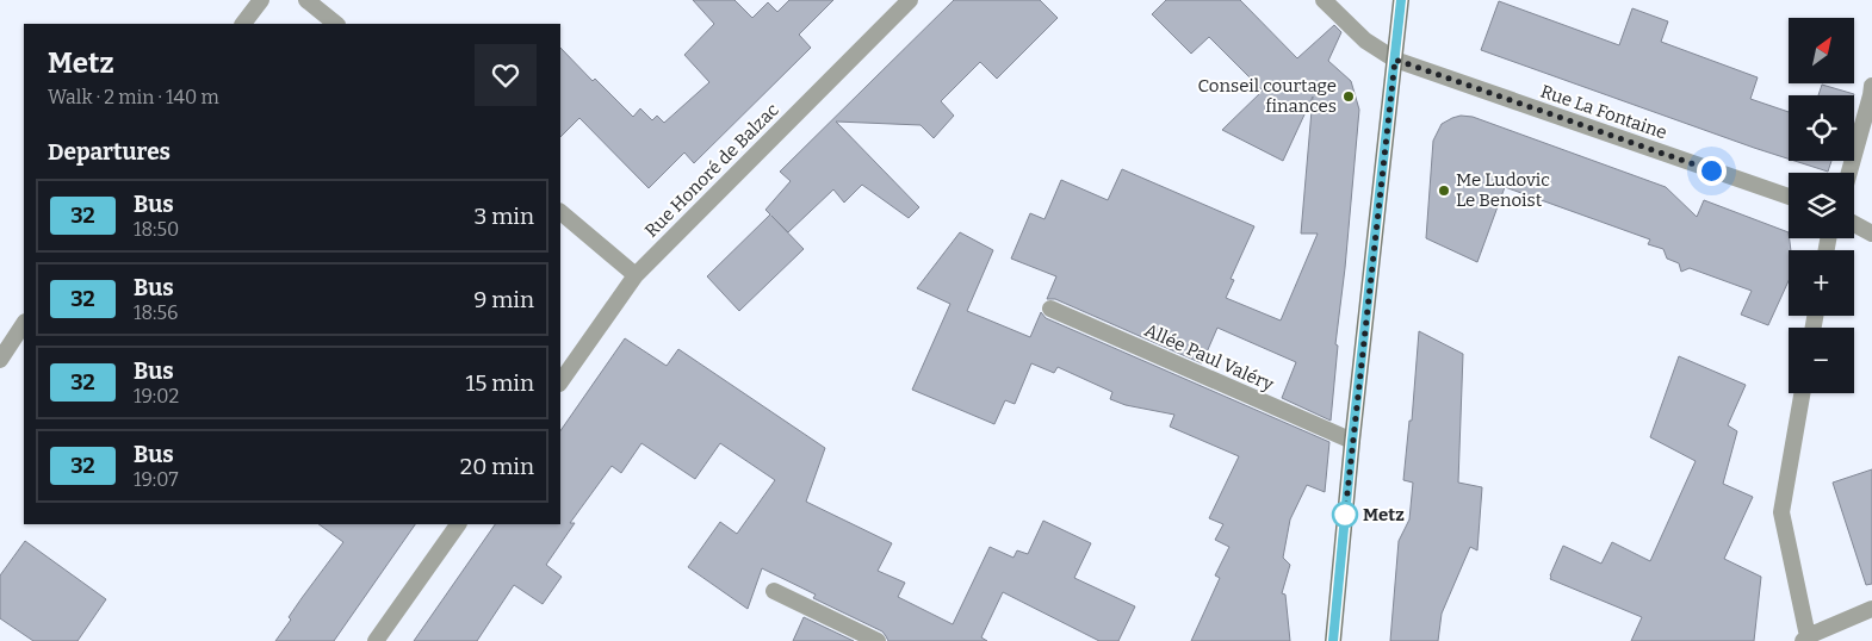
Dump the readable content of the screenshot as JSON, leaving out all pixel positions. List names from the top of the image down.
{
  "streets": {
    "street": ["Rue La Fontaine", "Rue Honoré de Balzac", "Allée Paul Valéry"]
  },
  "places": ["Conseil courtage finances", "Me Ludovic Le Benoist", "Metz"],
  "lines": ["bus line 32"],
  "north": "top right",
  "page": {
    "map_buttons": ["+", "−"],
    "heading": [
      ["Metz", "Walk · 2 min · 140 m"],
      "Departures"
    ],
    "list": [
      {
        "mark": "32",
        "name": "Bus",
        "note": "18:50",
        "value": "3 min"
      },
      {
        "mark": "32",
        "name": "Bus",
        "note": "18:56",
        "value": "9 min"
      },
      {
        "mark": "32",
        "name": "Bus",
        "note": "19:02",
        "value": "15 min"
      },
      {
        "mark": "32",
        "name": "Bus",
        "note": "19:07",
        "value": "20 min"
      }
    ]
  }
}
